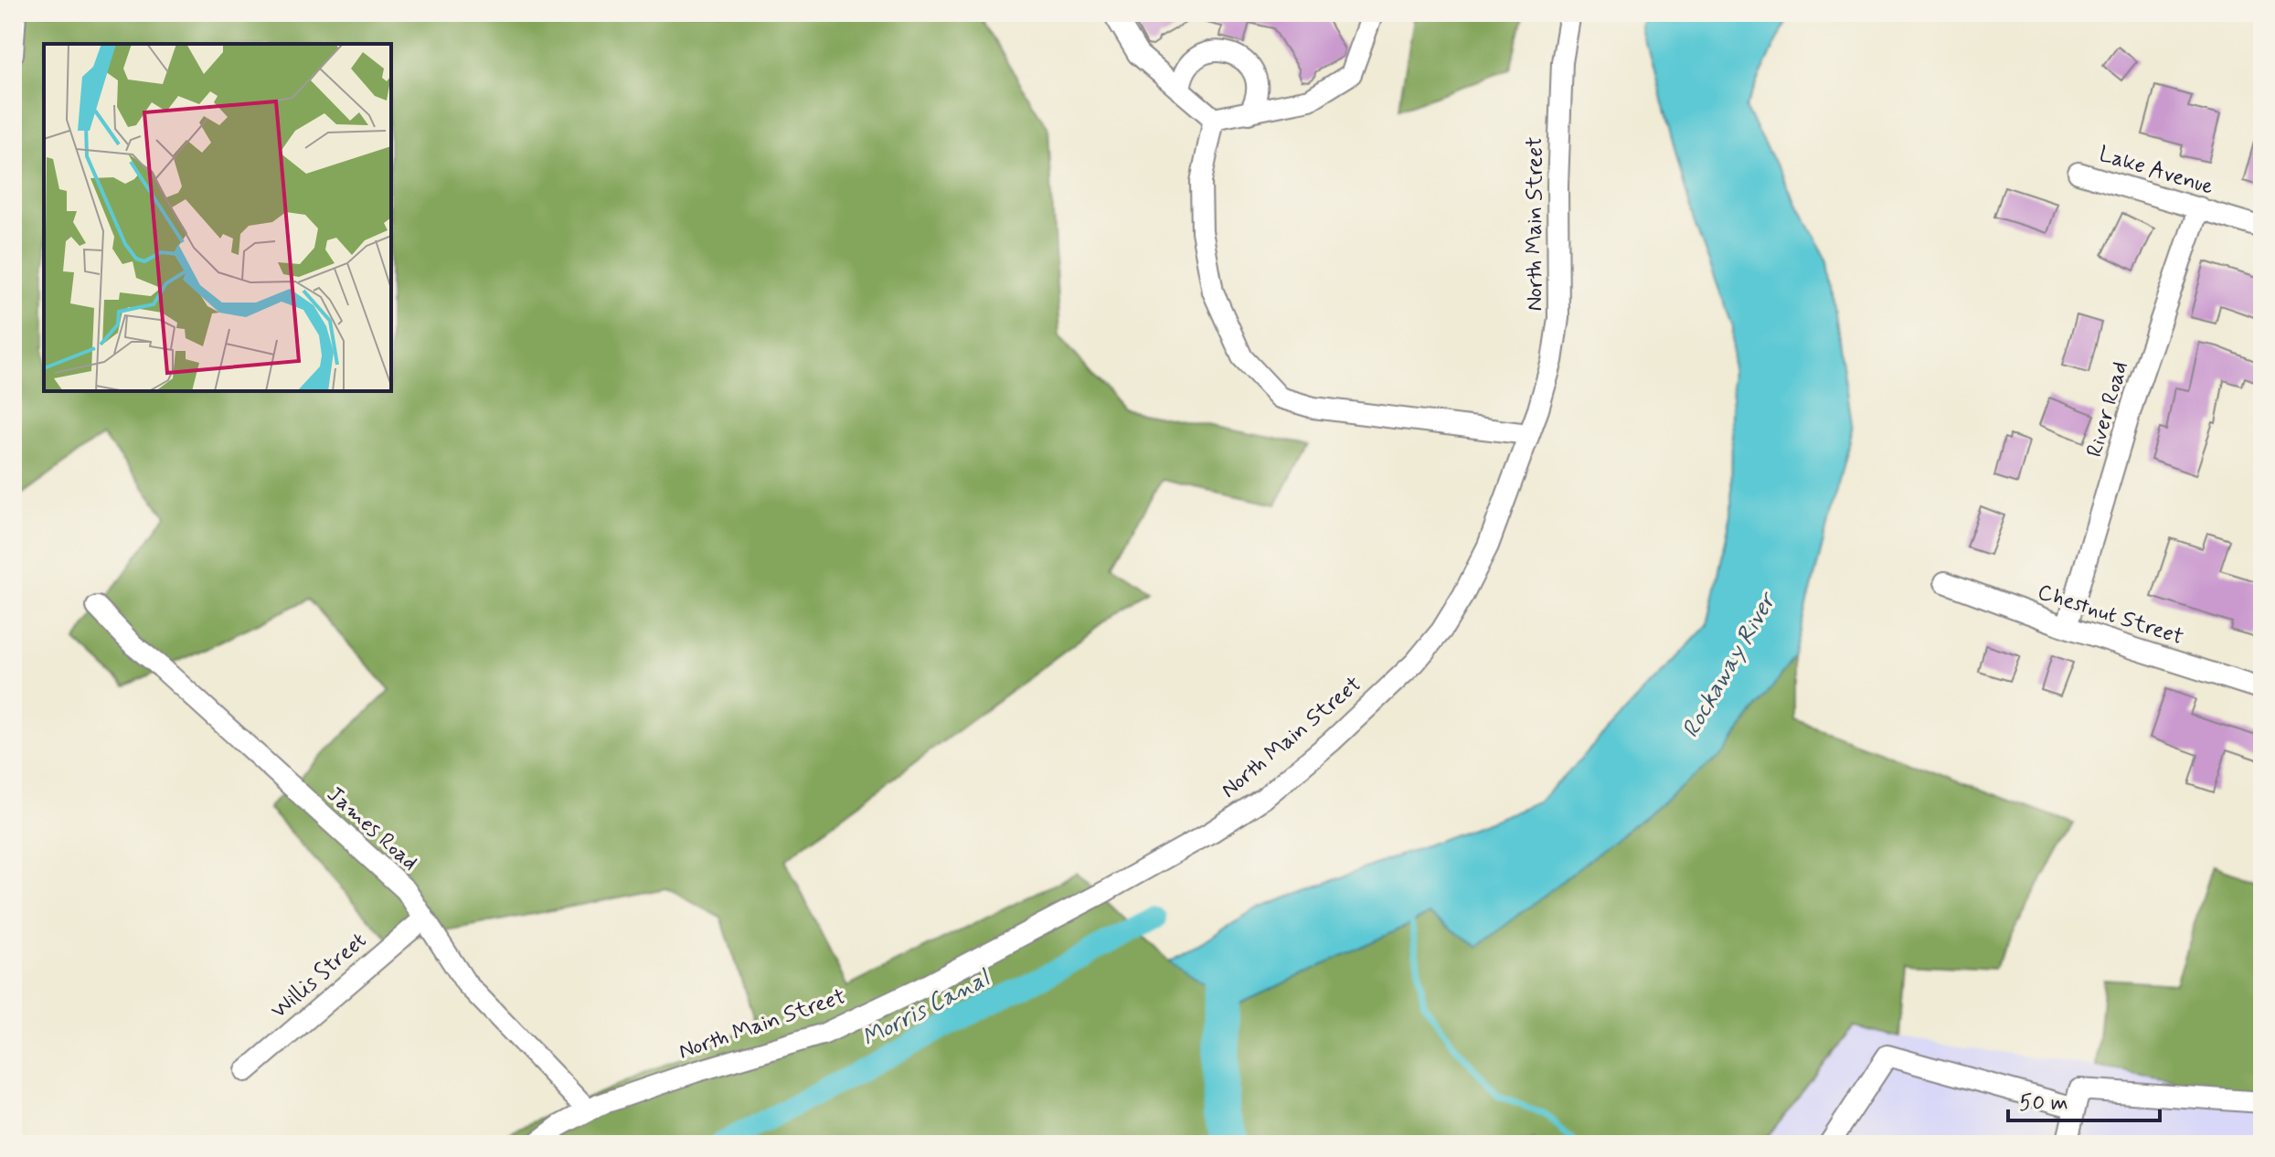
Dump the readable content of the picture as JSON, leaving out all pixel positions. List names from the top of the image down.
{
  "streets": {
    "street": [
      "Lake Avenue",
      "North Main Street",
      "River Road",
      "Chestnut Street",
      "James Road",
      "Willis Street"
    ]
  },
  "crossings": [
    ["Lake Avenue", "River Road"],
    ["North Main Street", "James Road"],
    ["River Road", "Chestnut Street"],
    ["James Road", "Willis Street"]
  ],
  "water": ["Rockaway River", "Morris Canal"],
  "scale_bar": "50 m"
}
